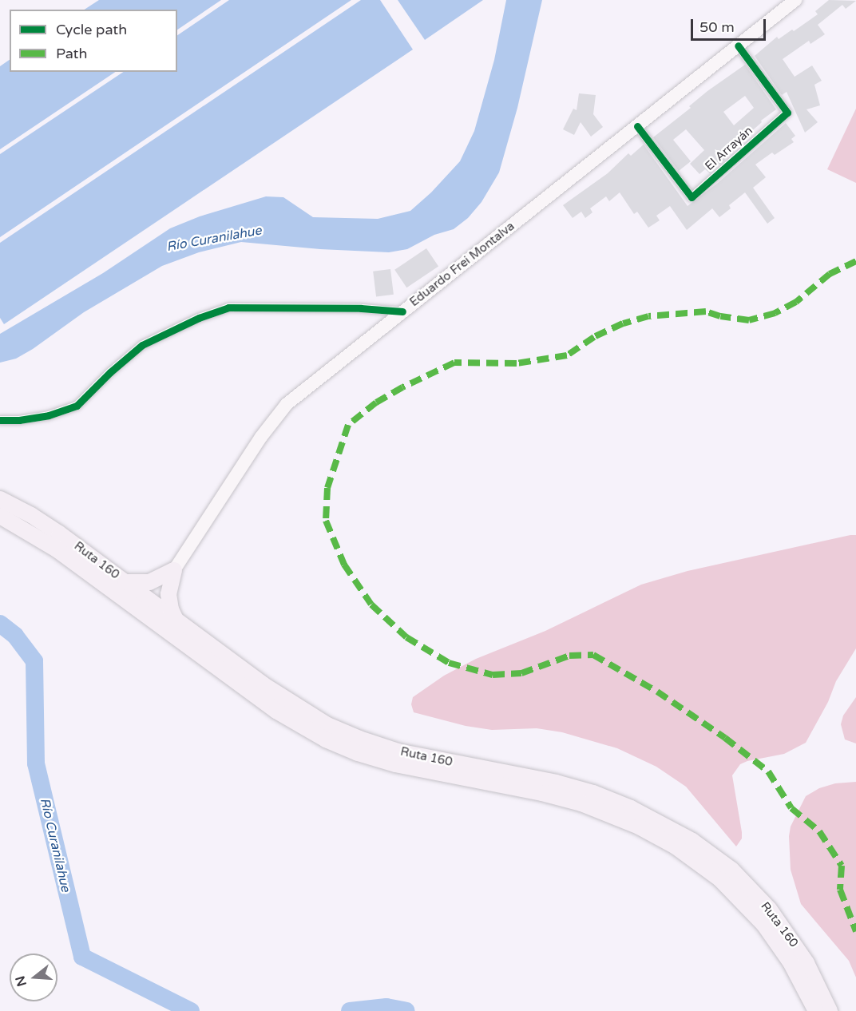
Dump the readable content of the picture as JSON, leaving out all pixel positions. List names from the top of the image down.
{
  "streets": {
    "highway": ["Ruta 160"],
    "main road": ["Eduardo Frei Montalva"],
    "street": ["El Arrayán"]
  },
  "crossings": [
    ["El Arrayán", "Eduardo Frei Montalva"]
  ],
  "water": ["Río Curanilahue"],
  "legend": ["Cycle path", "Path"],
  "scale_bar": "50 m",
  "north": "left"
}
